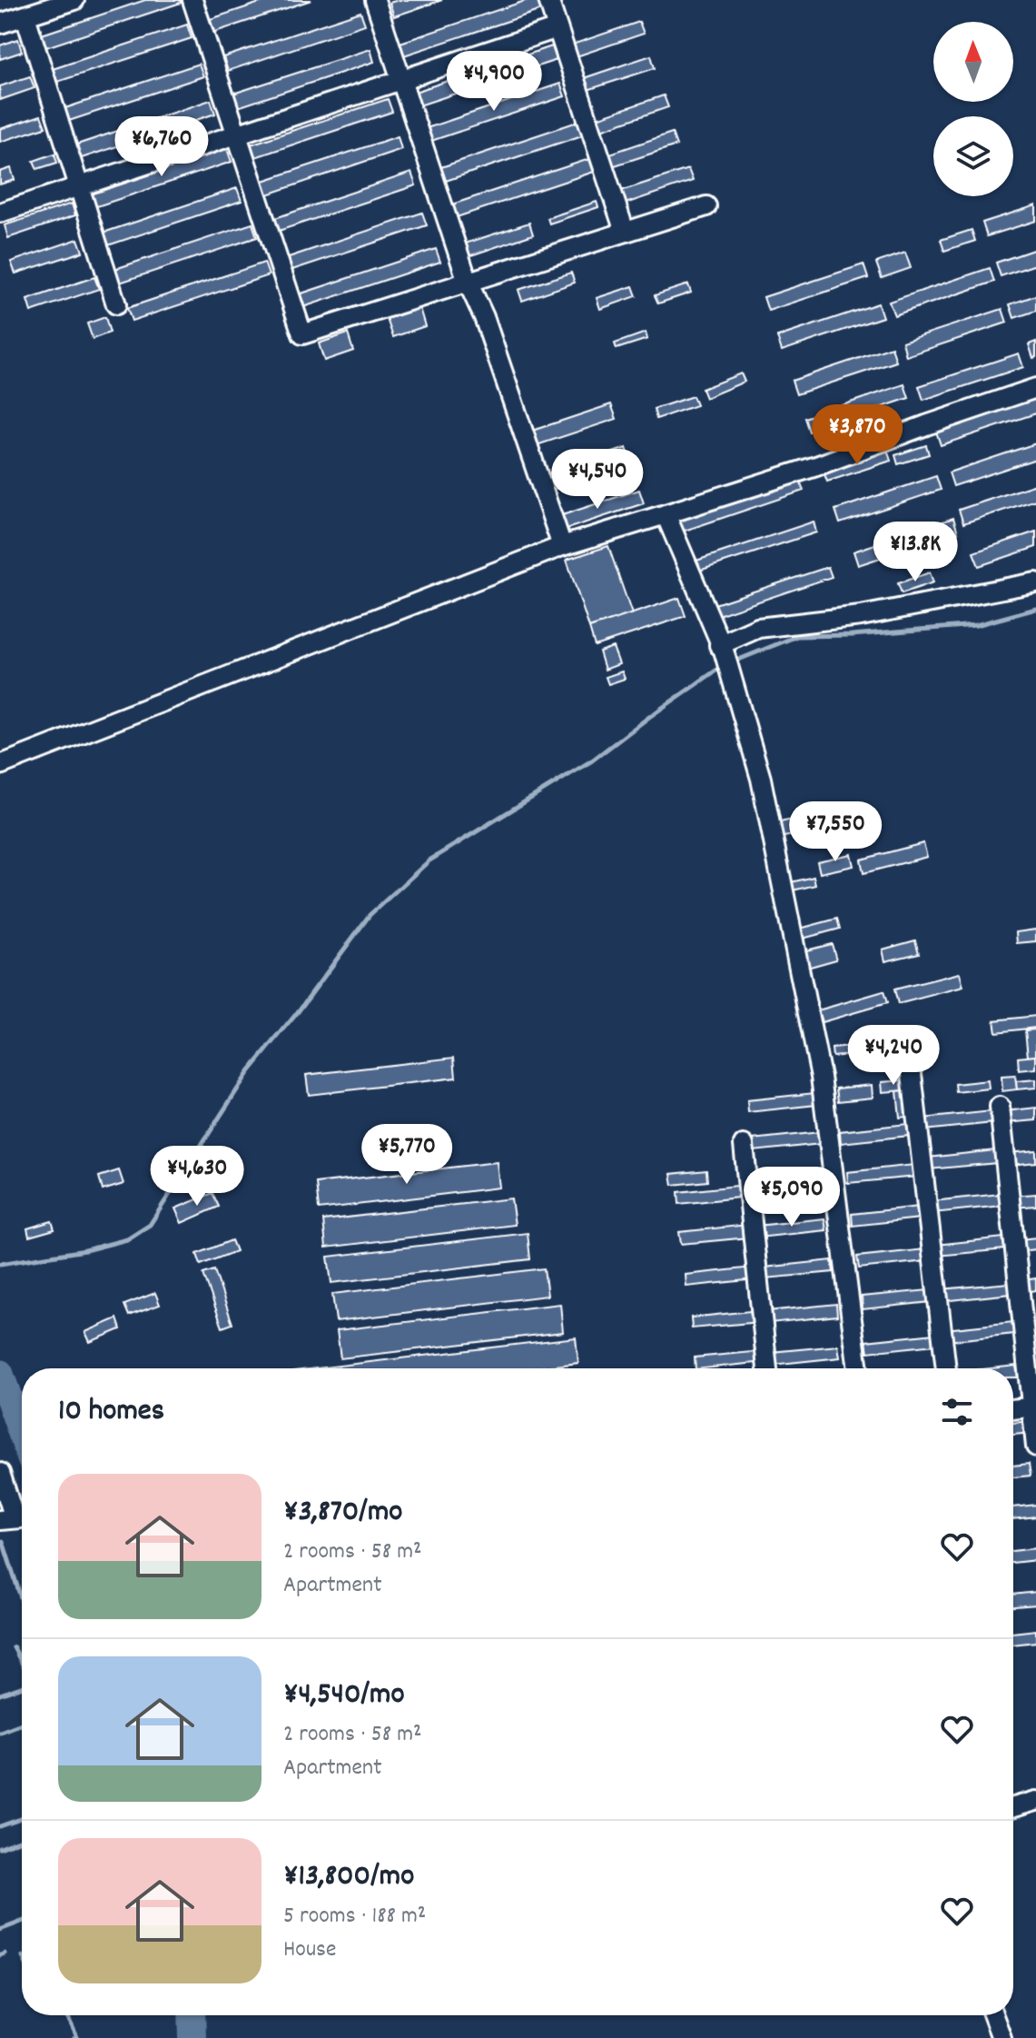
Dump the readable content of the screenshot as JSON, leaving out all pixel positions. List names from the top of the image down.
{
  "north": "top",
  "page": {
    "price": [
      "¥4,900",
      "¥6,760",
      "¥3,870",
      "¥4,540",
      "¥13.8K",
      "¥7,550",
      "¥4,240",
      "¥5,770",
      "¥4,630",
      "¥5,090"
    ],
    "heading": "10 homes",
    "list": [
      {
        "name": "¥3,870/mo",
        "note": "2 rooms · 58 m² · Apartment"
      },
      {
        "name": "¥4,540/mo",
        "note": "2 rooms · 58 m² · Apartment"
      },
      {
        "name": "¥13,800/mo",
        "note": "5 rooms · 188 m² · House"
      }
    ]
  }
}
